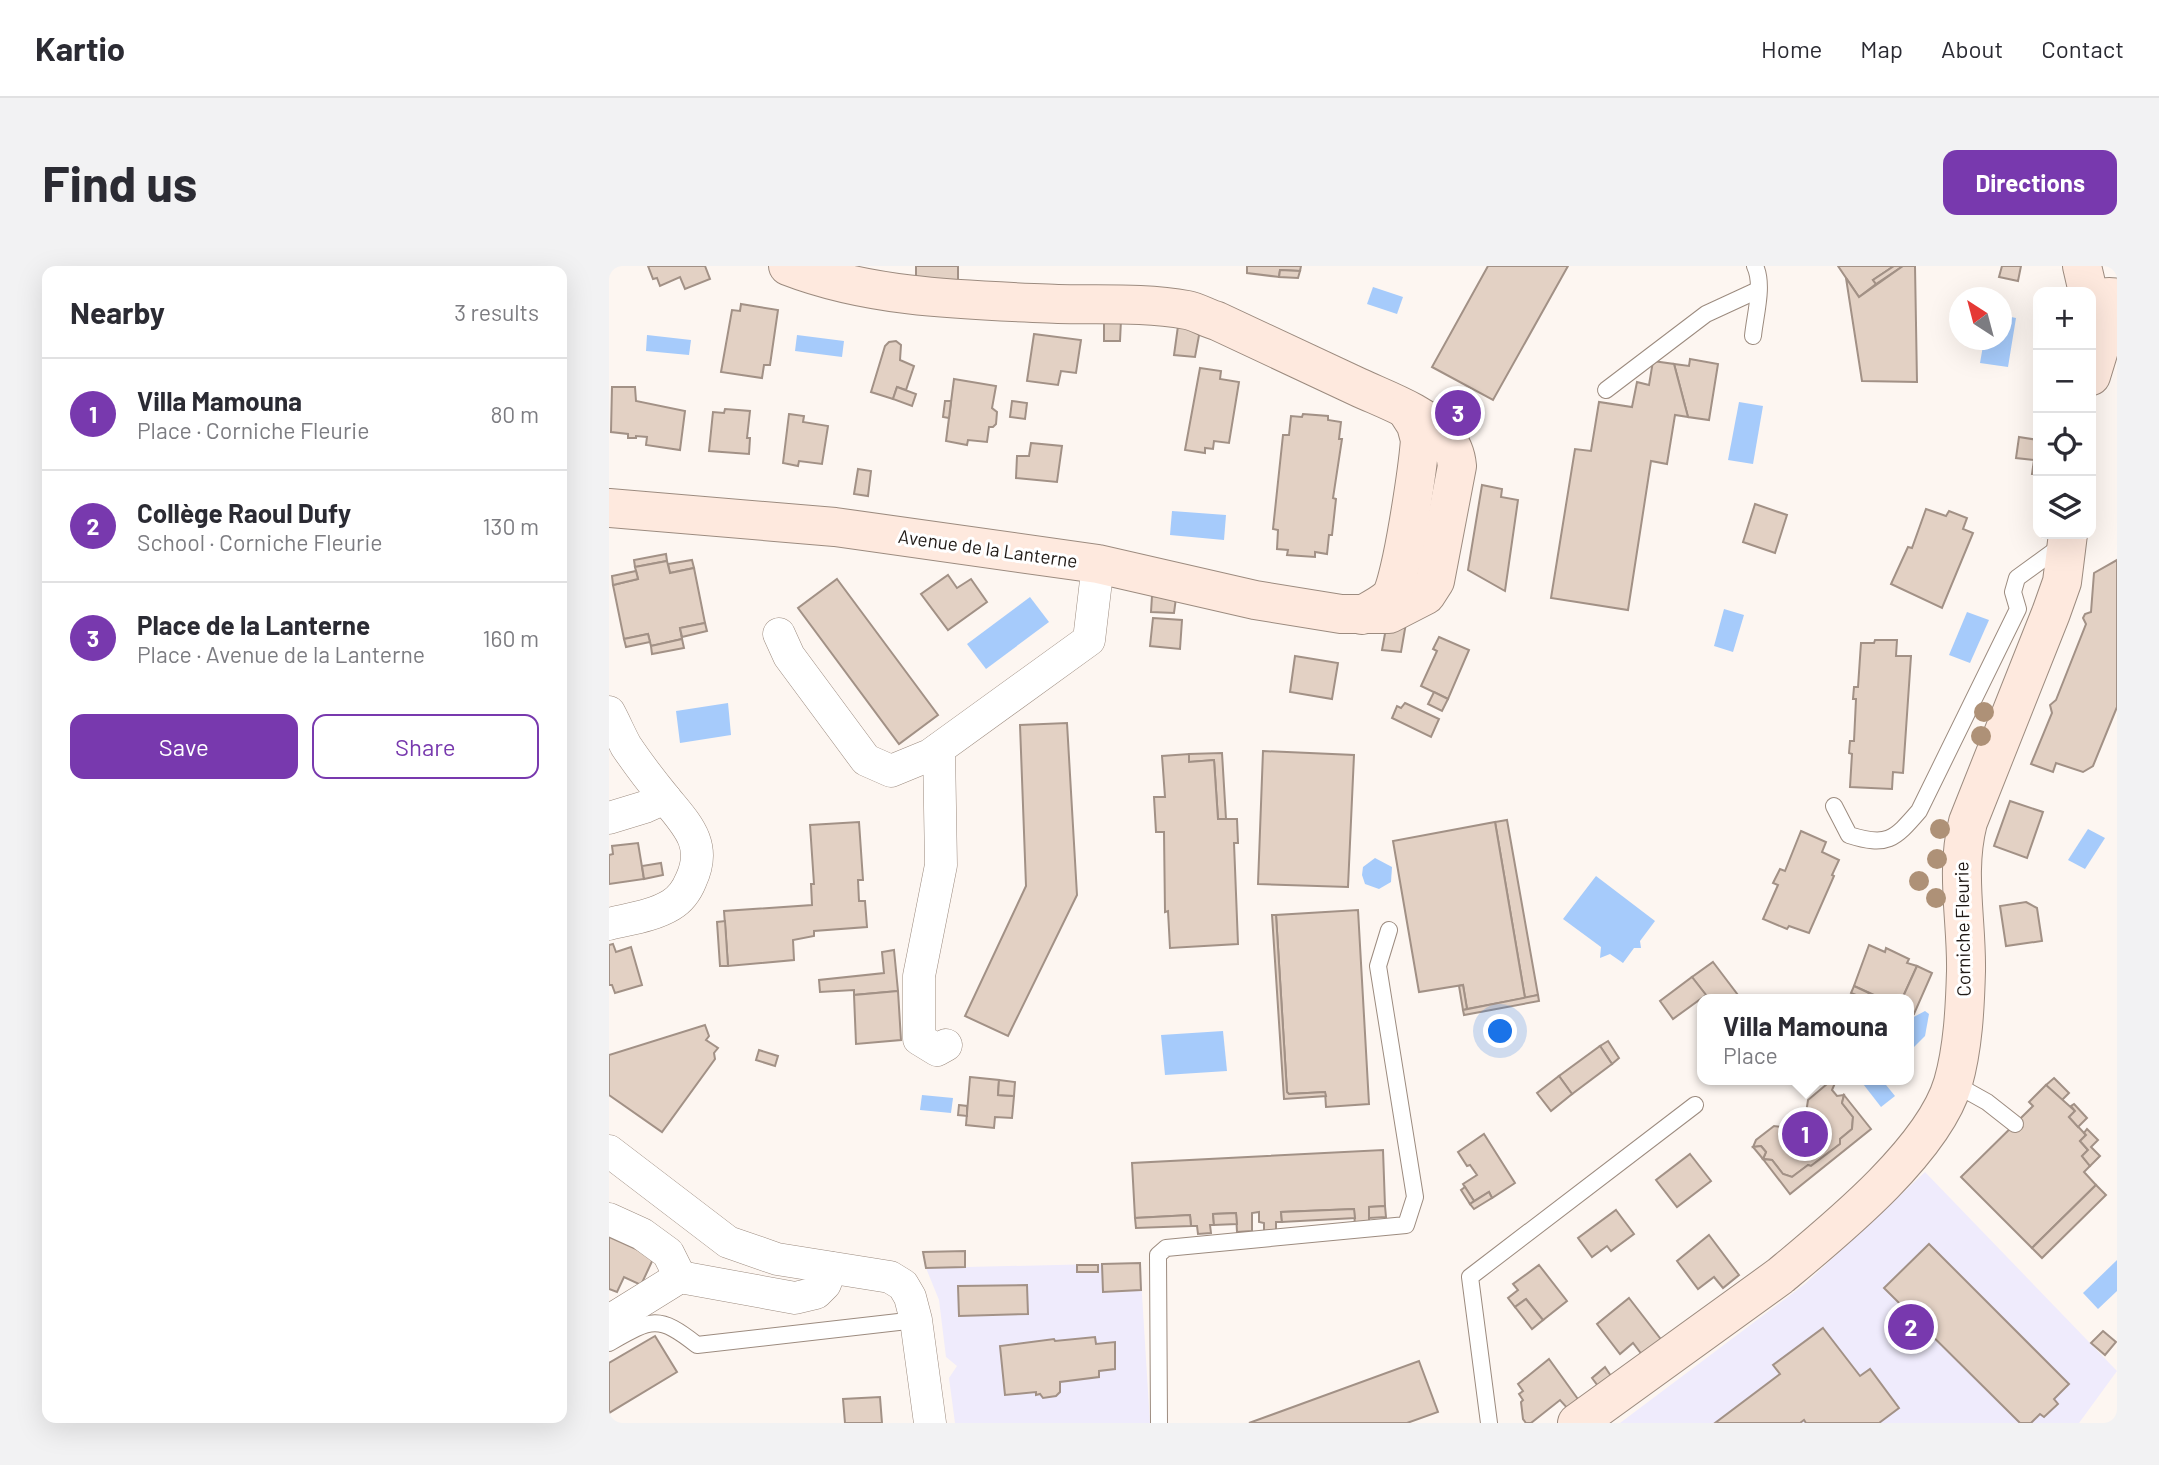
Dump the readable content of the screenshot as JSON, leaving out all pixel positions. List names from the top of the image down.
{
  "streets": {
    "street": ["Avenue de la Lanterne", "Corniche Fleurie"]
  },
  "north": "top left",
  "page": {
    "header": "Kartio",
    "nav": [
      "Home",
      "Map",
      "About",
      "Contact"
    ],
    "buttons": [
      "Directions",
      ["Save", "Share"]
    ],
    "title": "Find us",
    "heading": ["Nearby", "3 results"],
    "map_buttons": ["+", "−"],
    "list": [
      {
        "mark": "1",
        "name": "Villa Mamouna",
        "note": "Place · Corniche Fleurie",
        "value": "80 m"
      },
      {
        "mark": "2",
        "name": "Collège Raoul Dufy",
        "note": "School · Corniche Fleurie",
        "value": "130 m"
      },
      {
        "mark": "3",
        "name": "Place de la Lanterne",
        "note": "Place · Avenue de la Lanterne",
        "value": "160 m"
      }
    ],
    "pins": ["3", "1", "2"],
    "popup": ["Villa Mamouna", "Place"]
  }
}
